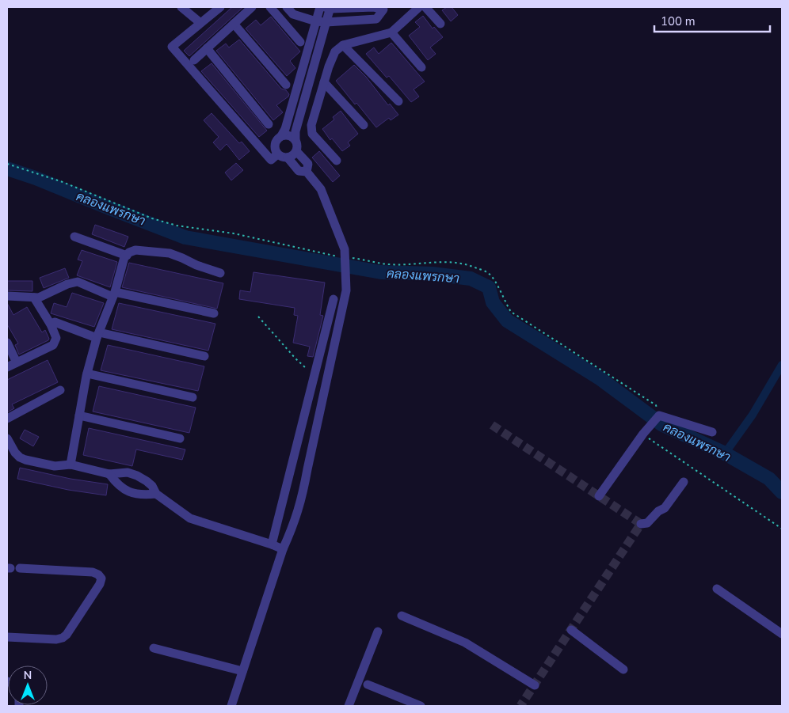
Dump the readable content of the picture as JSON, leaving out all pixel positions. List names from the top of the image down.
{
  "water": ["คลองแพรกษา"],
  "scale_bar": "100 m",
  "north": "top"
}
